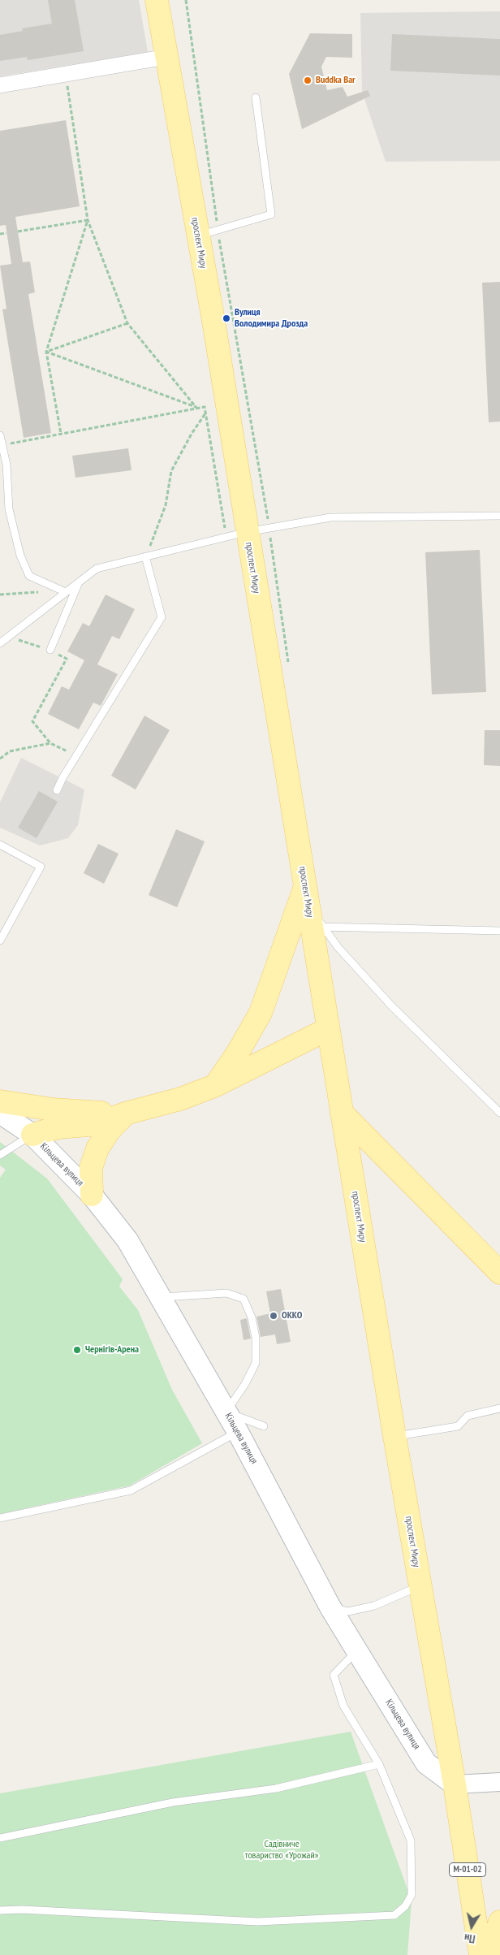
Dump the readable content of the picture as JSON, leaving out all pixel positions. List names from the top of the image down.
{
  "streets": {
    "main road": ["проспект Миру", "Кільцева вулиця", "М-01-02"]
  },
  "crossings": [
    ["проспект Миру", "Кільцева вулиця"],
    ["проспект Миру", "М-01-02"],
    ["Кільцева вулиця", "М-01-02"]
  ],
  "parks": ["Садівниче товариство «Урожай»"],
  "places": [
    "Buddka Bar",
    "Вулиця Володимира Дрозда",
    "ОККО",
    "Чернігів-Арена"
  ],
  "north": "bottom"
}
